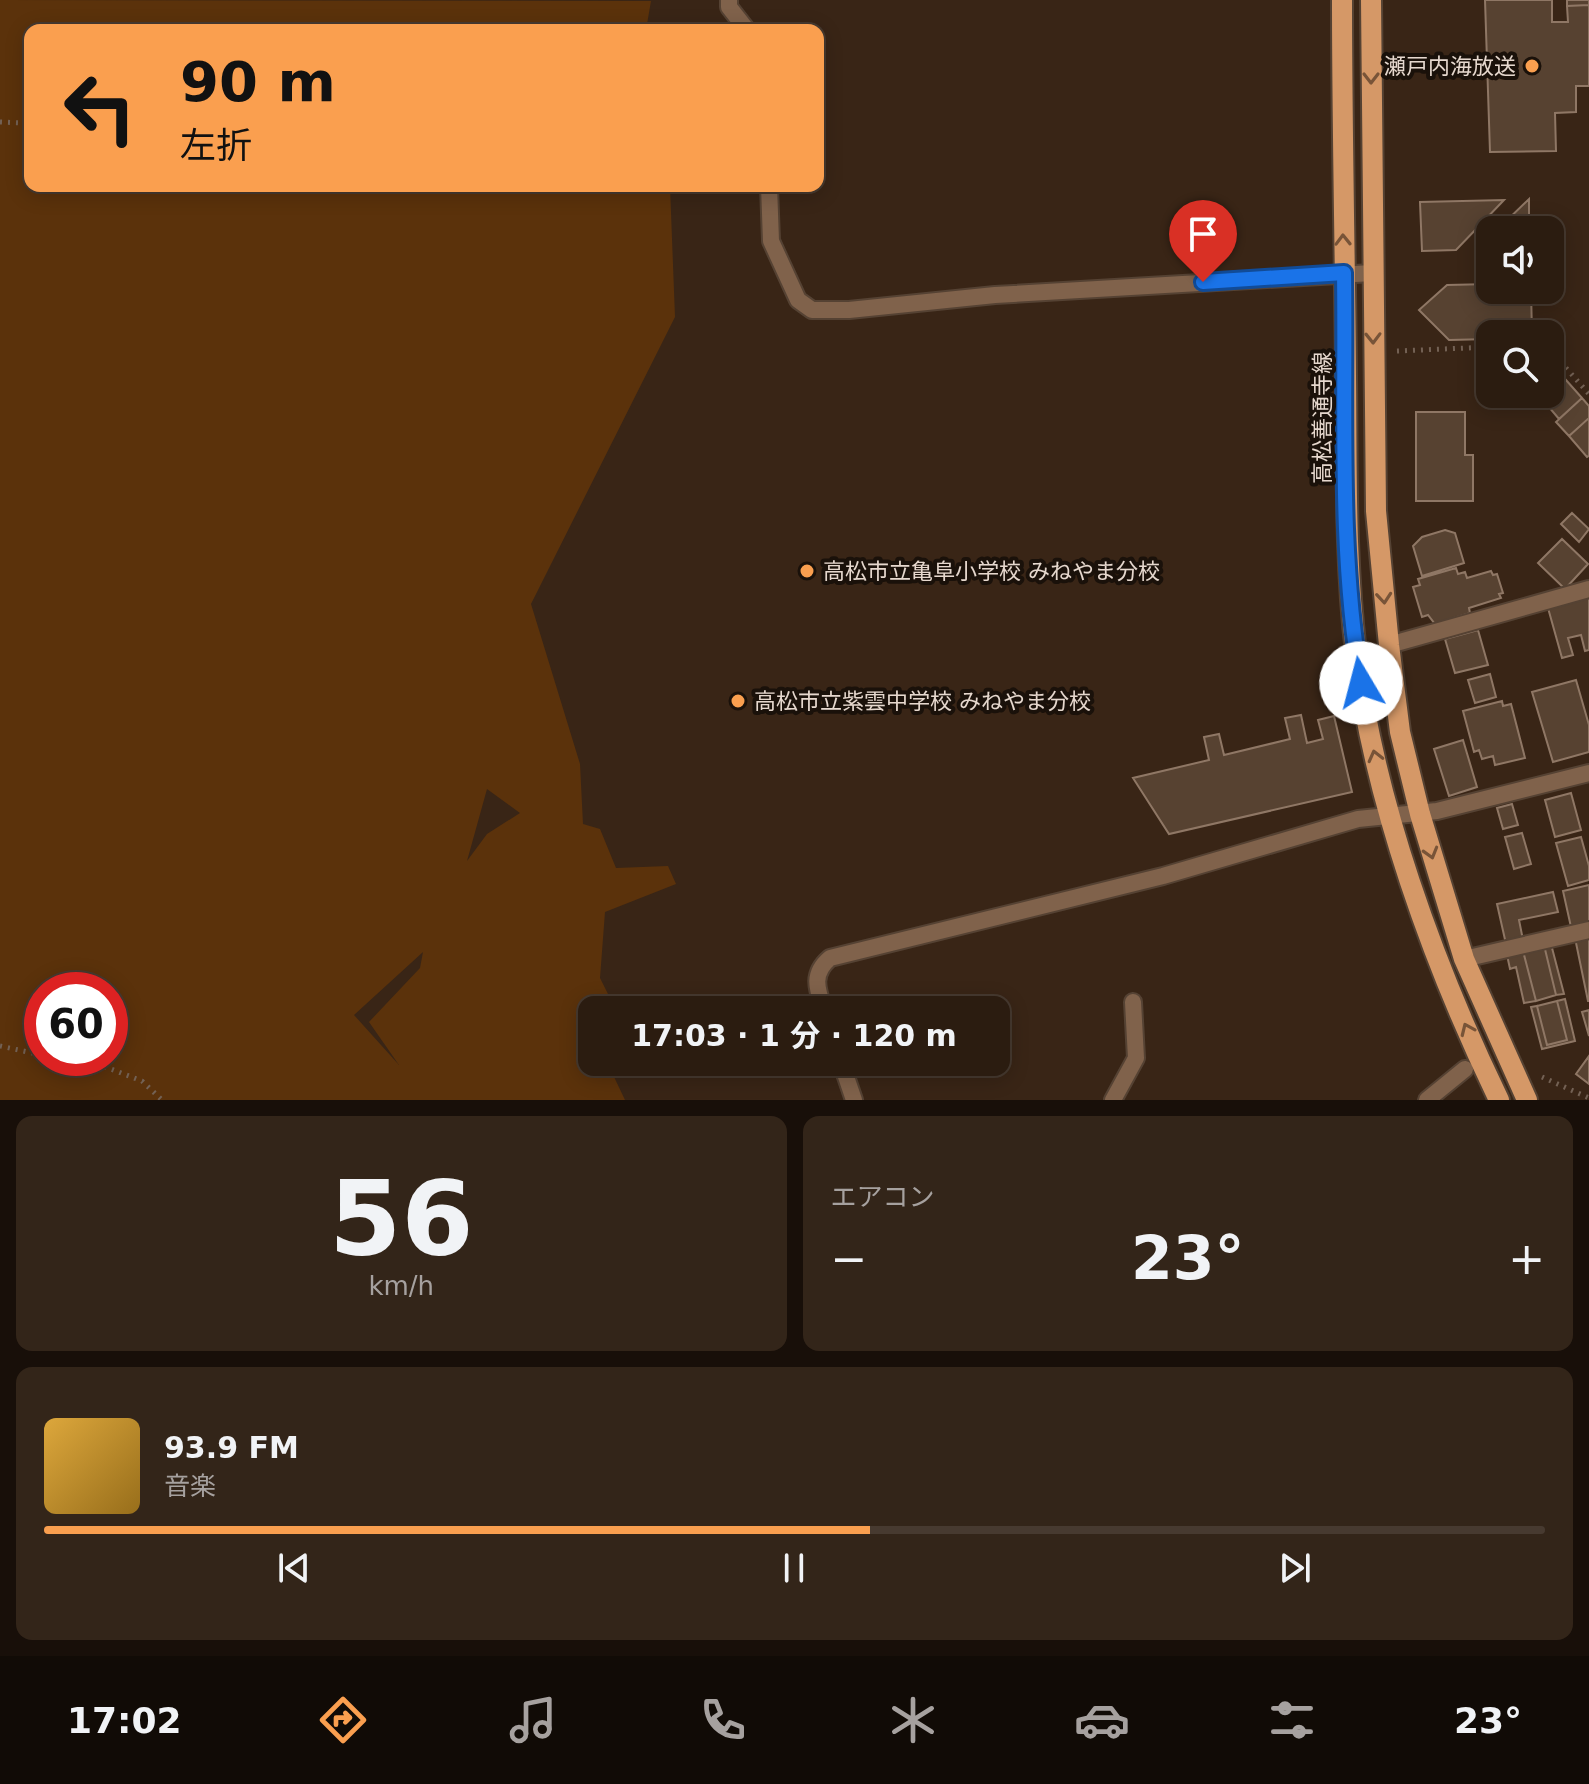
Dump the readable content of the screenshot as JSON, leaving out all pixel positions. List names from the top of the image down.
{
  "streets": {
    "main road": ["高松善通寺線"]
  },
  "places": ["瀬戸内海放送", "高松市立亀阜小学校 みねやま分校", "高松市立紫雲中学校 みねやま分校"],
  "page": {
    "turn": ["90 m", "左折"],
    "limit": "60",
    "trip": "17:03 · 1 分 · 120 m",
    "tile": [
      ["56", "km/h"],
      "エアコン"
    ],
    "heat": ["−", "23°", "+"],
    "song": ["93.9 FM", "音楽"],
    "tabs": ["17:02", "23°"]
  }
}
